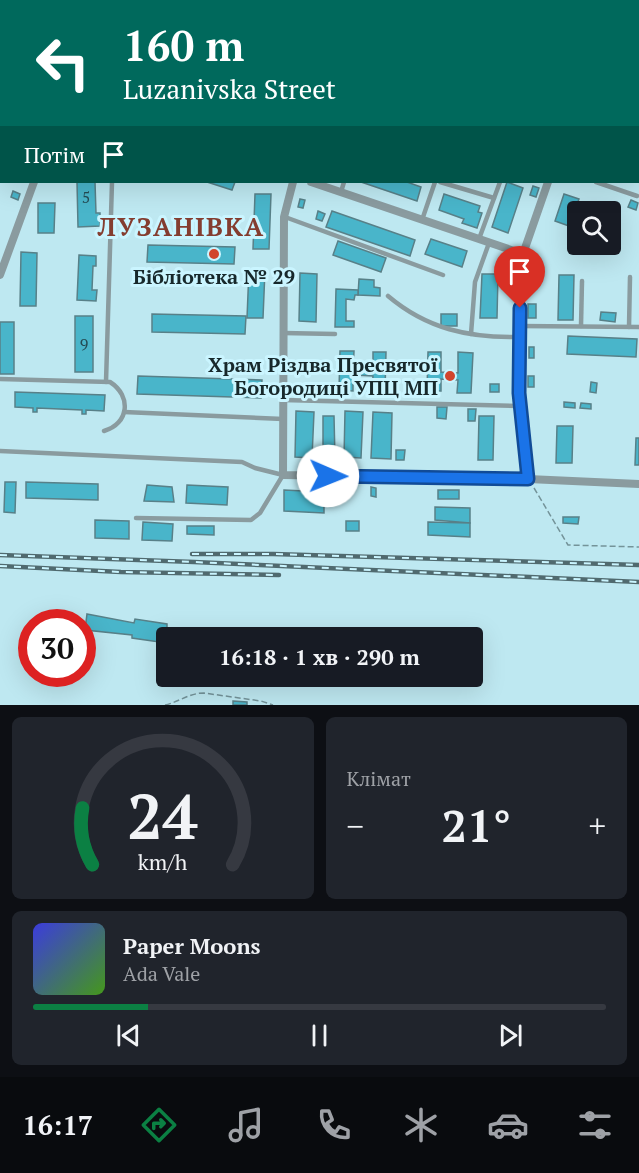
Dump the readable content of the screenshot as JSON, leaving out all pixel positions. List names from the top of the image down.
{
  "districts": ["ЛУЗАНІВКА"],
  "places": ["Бібліотека № 29", "Храм Різдва Пресвятої Богородиці УПЦ МП"],
  "house_numbers": ["5", "9"],
  "page": {
    "turn": ["160 m", "Luzanivska Street"],
    "then": "Потім",
    "limit": "30",
    "trip": "16:18 · 1 хв · 290 m",
    "tile": "Клімат",
    "heat": ["−", "21°", "+"],
    "song": ["Paper Moons", "Ada Vale"],
    "tabs": "16:17",
    "gauge": ["24", "km/h"]
  }
}
